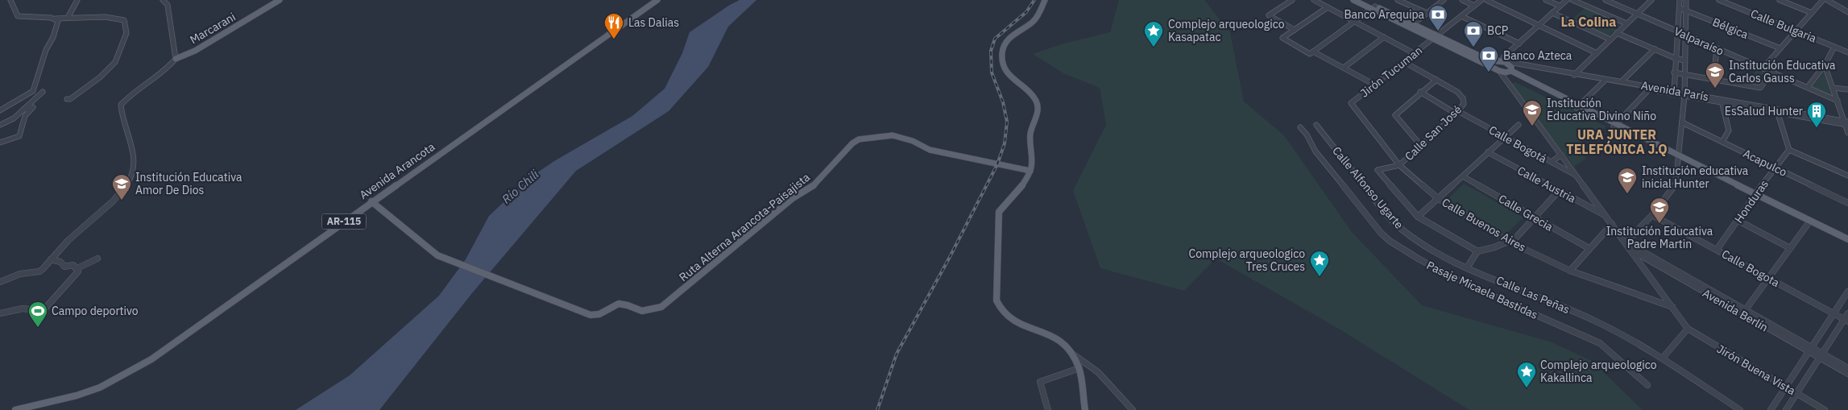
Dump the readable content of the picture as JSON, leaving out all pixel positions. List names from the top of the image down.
{
  "streets": {
    "main road": [
      "Marcarani",
      "Avenida Arancota",
      "AR-115",
      "Ruta Alterna Arancota-Paisajista"
    ],
    "street": [
      "Calle Bulgaria",
      "Bélgica",
      "Valparaíso",
      "Jirón Tucuman",
      "Avenida París",
      "Calle San José",
      "Calle Bogotá",
      "Acapulco",
      "Calle Austria",
      "Calle Alfonso Ugarte",
      "Honduras",
      "Calle Grecia",
      "Calle Buenos Aires",
      "Calle Bogota",
      "Pasaje Micaela Bastidas",
      "Calle Las Peñas",
      "Avenida Berlín",
      "Jirón Buena Vista"
    ]
  },
  "crossings": [
    ["Jirón Tucuman", "Calle San José"],
    ["Jirón Tucuman", "Calle Buenos Aires"],
    ["Avenida París", "Avenida Berlín"],
    ["Calle San José", "Calle Bogotá"],
    ["Calle San José", "Calle Buenos Aires"],
    ["Calle Bogotá", "Avenida Berlín"],
    ["Acapulco", "Honduras"],
    ["Avenida Arancota", "Ruta Alterna Arancota-Paisajista"],
    ["Calle Austria", "Avenida Berlín"],
    ["Calle Alfonso Ugarte", "Calle Las Peñas"],
    ["Honduras", "Calle Bogota"]
  ],
  "districts": ["La Colina", "URA JUNTER TELEFÓNICA J.Q"],
  "water": ["Río Chili"],
  "places": {
    "bank": ["Banco Arequipa", "BCP", "Banco Azteca"],
    "restaurant": ["Las Dalias"],
    "place": ["Complejo arqueologico Kasapatac", "Complejo arqueologico Tres Cruces", "Complejo arqueologico Kakallinca"],
    "school or university": [
      "Institución Educativa Carlos Gauss",
      "Institución Educativa Divino Niño",
      "Institución educativa inicial Hunter",
      "Institución Educativa Amor De Dios",
      "Institución Educativa Padre Martin"
    ],
    "building": ["EsSalud Hunter"],
    "sports": ["Campo deportivo"]
  }
}
